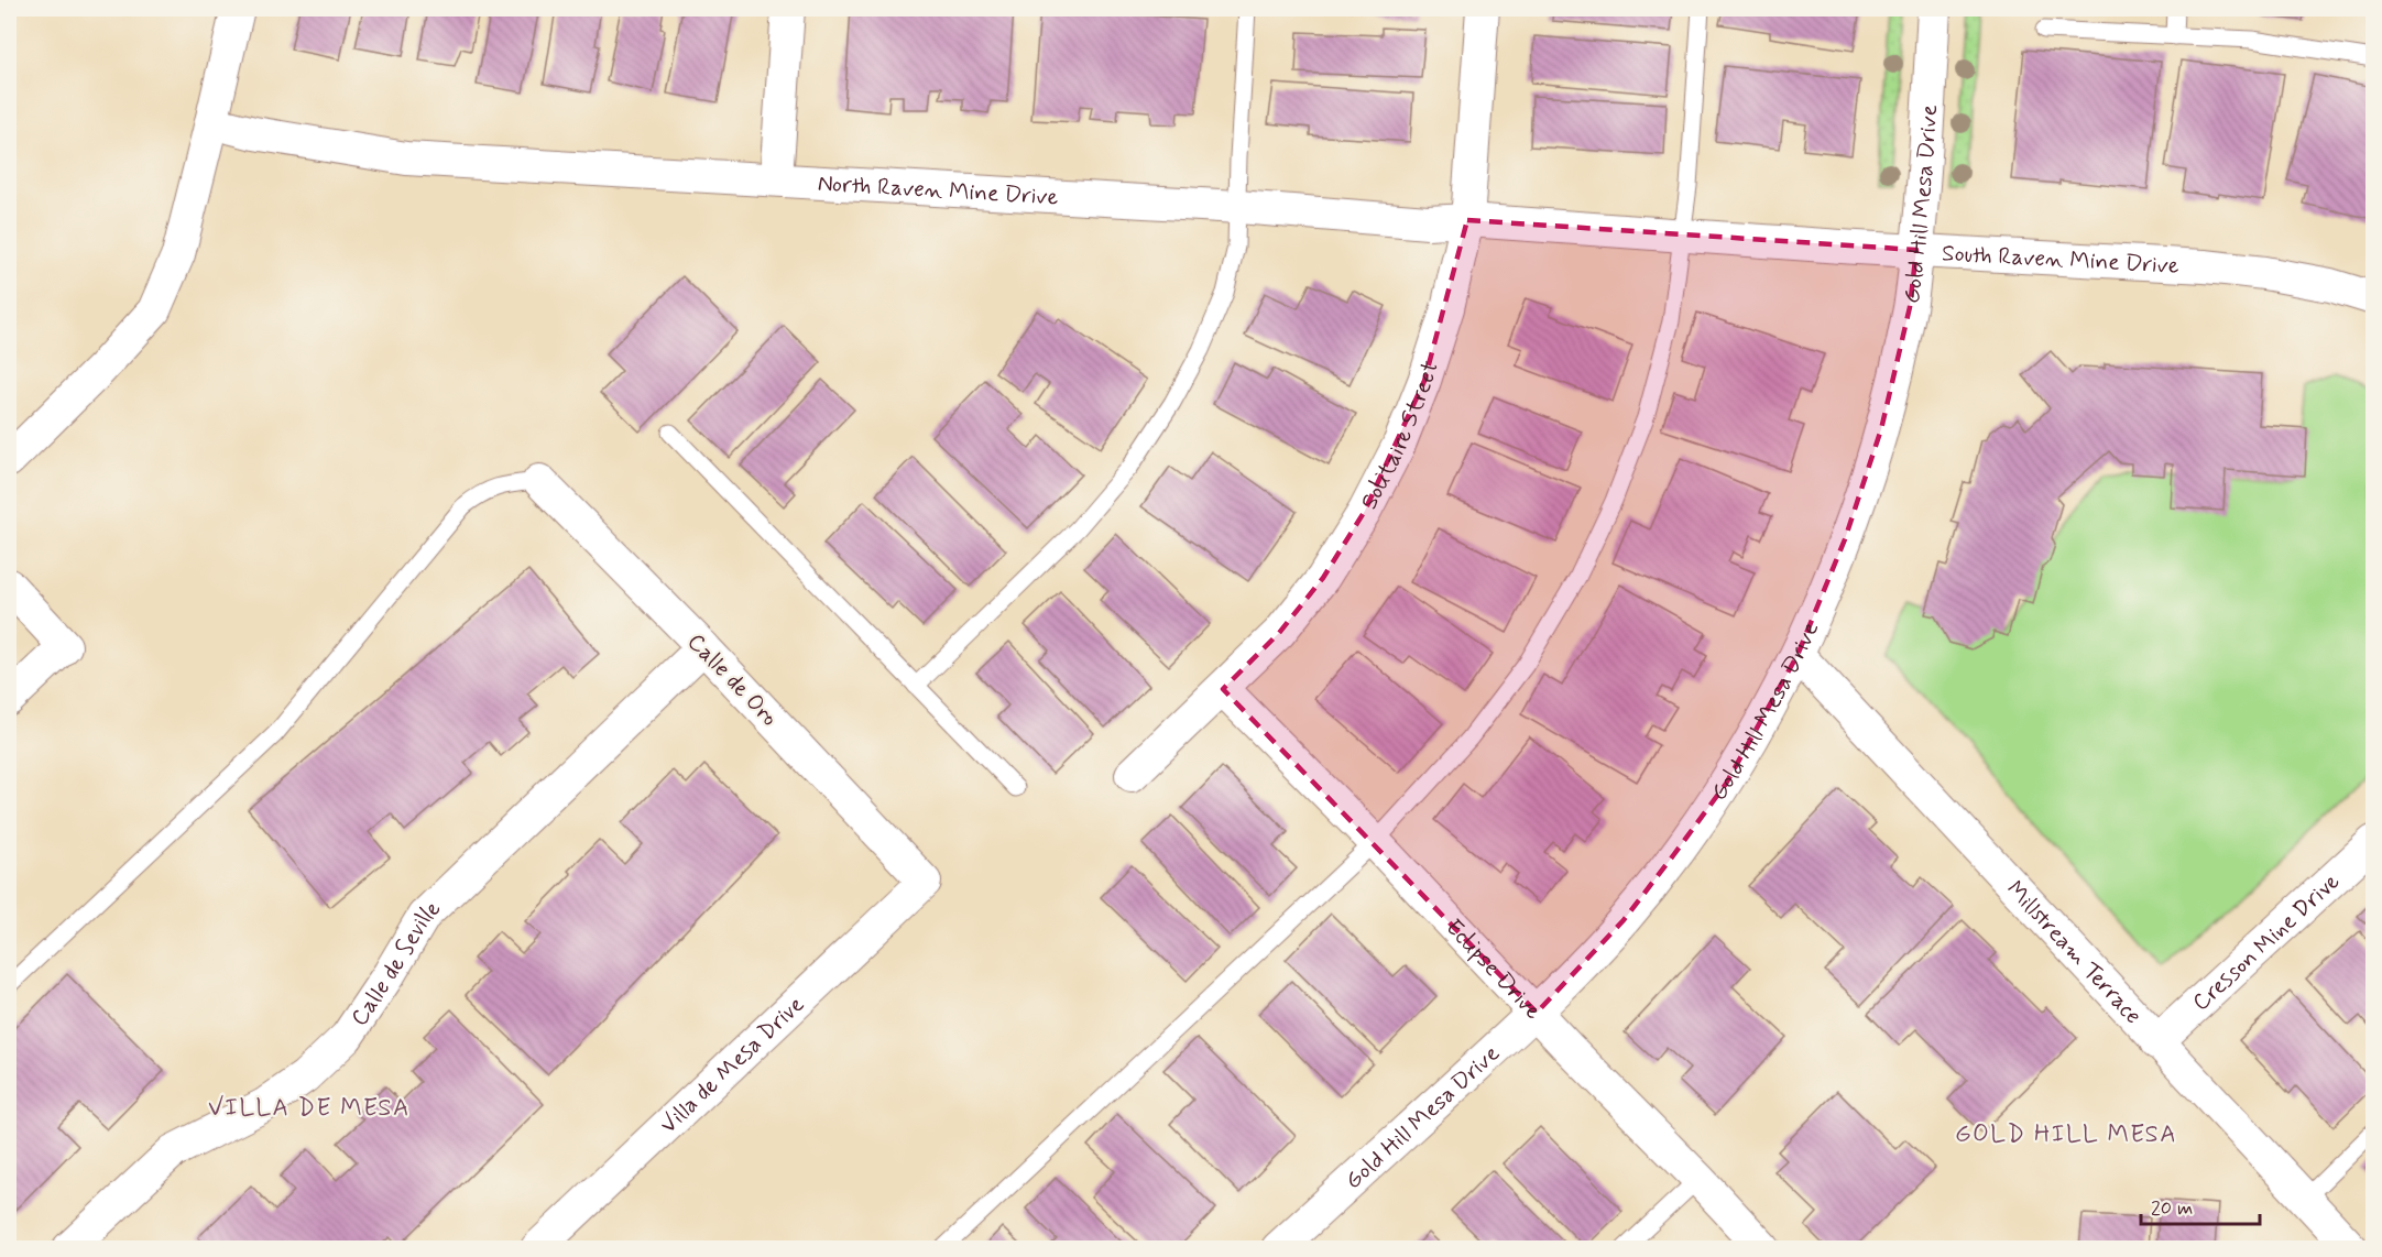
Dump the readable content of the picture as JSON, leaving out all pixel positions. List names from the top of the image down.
{
  "streets": {
    "street": [
      "North Raven Mine Drive",
      "Gold Hill Mesa Drive",
      "South Raven Mine Drive",
      "Solitaire Street",
      "Calle de Oro",
      "Cresson Mine Drive",
      "Millstream Terrace",
      "Calle de Seville",
      "Eclipse Drive",
      "Villa de Mesa Drive"
    ]
  },
  "crossings": [
    ["North Raven Mine Drive", "South Raven Mine Drive"],
    ["North Raven Mine Drive", "Solitaire Street"],
    ["Gold Hill Mesa Drive", "South Raven Mine Drive"],
    ["Gold Hill Mesa Drive", "Millstream Terrace"],
    ["Gold Hill Mesa Drive", "Eclipse Drive"],
    ["South Raven Mine Drive", "Solitaire Street"],
    ["Solitaire Street", "Eclipse Drive"],
    ["Calle de Oro", "Calle de Seville"],
    ["Calle de Oro", "Villa de Mesa Drive"],
    ["Cresson Mine Drive", "Millstream Terrace"]
  ],
  "districts": ["VILLA DE MESA", "GOLD HILL MESA"],
  "scale_bar": "20 m"
}
